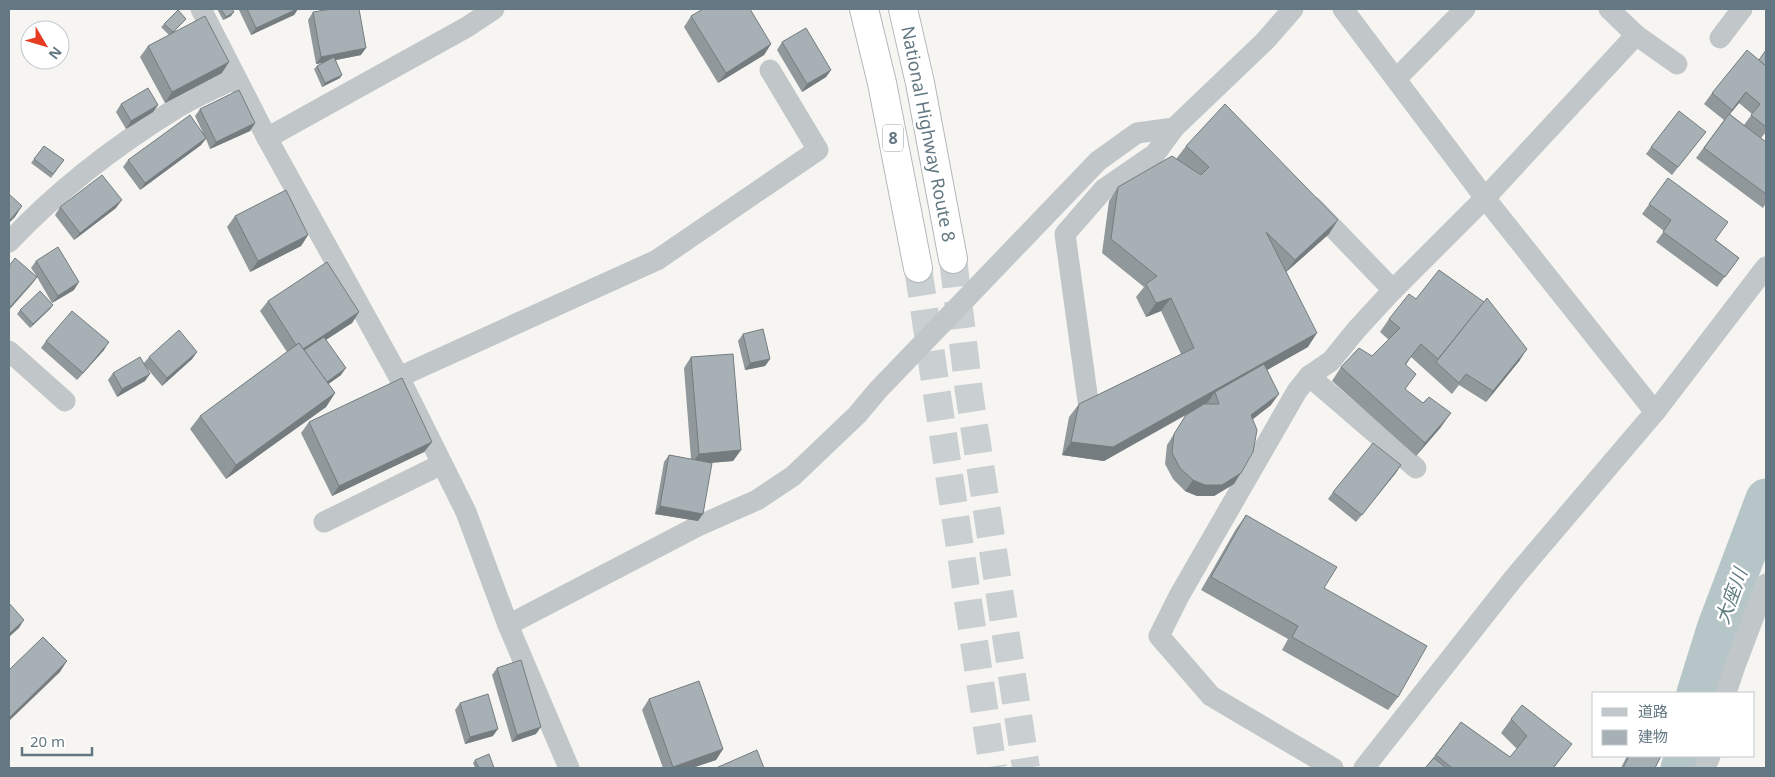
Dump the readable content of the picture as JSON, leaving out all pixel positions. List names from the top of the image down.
{
  "streets": {
    "highway": ["National Highway Route 8", "8"]
  },
  "water": ["大座川"],
  "legend": ["道路", "建物"],
  "scale_bar": "20 m",
  "north": "bottom right"
}
